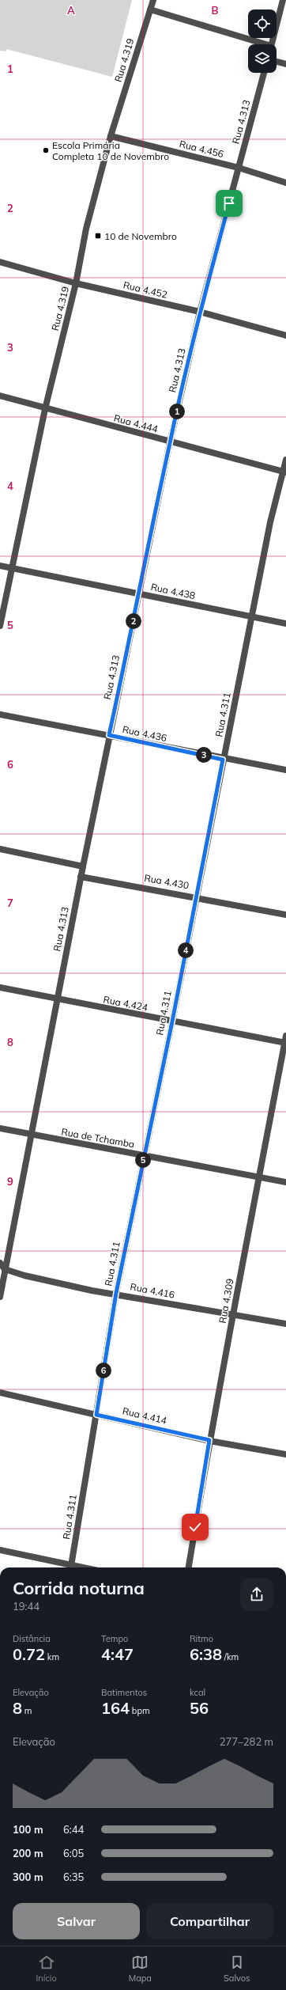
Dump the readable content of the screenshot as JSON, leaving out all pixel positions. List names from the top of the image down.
{
  "streets": {
    "street": [
      "Rua 4.319",
      "Rua 4.313",
      "Rua 4.456",
      "Rua 4.452",
      "Rua 4.444",
      "Rua 4.438",
      "Rua 4.311",
      "Rua 4.436",
      "Rua 4.430",
      "Rua 4.424",
      "Rua de Tchamba",
      "Rua 4.416",
      "Rua 4.309",
      "Rua 4.414"
    ]
  },
  "crossings": [
    ["Rua 4.319", "Rua 4.456"],
    ["Rua 4.319", "Rua 4.452"],
    ["Rua 4.319", "Rua 4.444"],
    ["Rua 4.319", "Rua 4.438"],
    ["Rua 4.313", "Rua 4.456"],
    ["Rua 4.313", "Rua 4.452"],
    ["Rua 4.313", "Rua 4.444"],
    ["Rua 4.313", "Rua 4.438"],
    ["Rua 4.313", "Rua 4.436"],
    ["Rua 4.313", "Rua 4.430"],
    ["Rua 4.313", "Rua 4.424"],
    ["Rua 4.313", "Rua de Tchamba"],
    ["Rua 4.313", "Rua 4.416"],
    ["Rua 4.444", "Rua 4.311"],
    ["Rua 4.438", "Rua 4.311"],
    ["Rua 4.311", "Rua 4.436"],
    ["Rua 4.311", "Rua 4.430"],
    ["Rua 4.311", "Rua 4.424"],
    ["Rua 4.311", "Rua de Tchamba"],
    ["Rua 4.311", "Rua 4.416"],
    ["Rua 4.311", "Rua 4.414"],
    ["Rua 4.424", "Rua 4.309"],
    ["Rua de Tchamba", "Rua 4.309"],
    ["Rua 4.416", "Rua 4.309"],
    ["Rua 4.309", "Rua 4.414"]
  ],
  "places": {
    "other": ["Escola Primária Completa 10 de Novembro"],
    "transit": ["10 de Novembro"]
  },
  "page": {
    "pins": [
      "1",
      "2",
      "3",
      "4",
      "5",
      "6"
    ],
    "heading": ["Corrida noturna", "19:44"],
    "stats": [
      ["Distância", "0.72 km"],
      ["Tempo", "4:47"],
      ["Ritmo", "6:38 /km"],
      ["Elevação", "8 m"],
      ["Batimentos", "164 bpm"],
      ["kcal", "56"]
    ],
    "chart": ["Elevação", "277–282 m"],
    "list": [
      {
        "name": "100 m",
        "note": "6:44"
      },
      {
        "name": "200 m",
        "note": "6:05"
      },
      {
        "name": "300 m",
        "note": "6:35"
      }
    ],
    "buttons": ["Salvar", "Compartilhar"],
    "tabs": ["Início", "Mapa", "Salvos"]
  },
  "grid": {
    "columns": ["A", "B"],
    "rows": [
      "1",
      "2",
      "3",
      "4",
      "5",
      "6",
      "7",
      "8",
      "9"
    ]
  }
}
